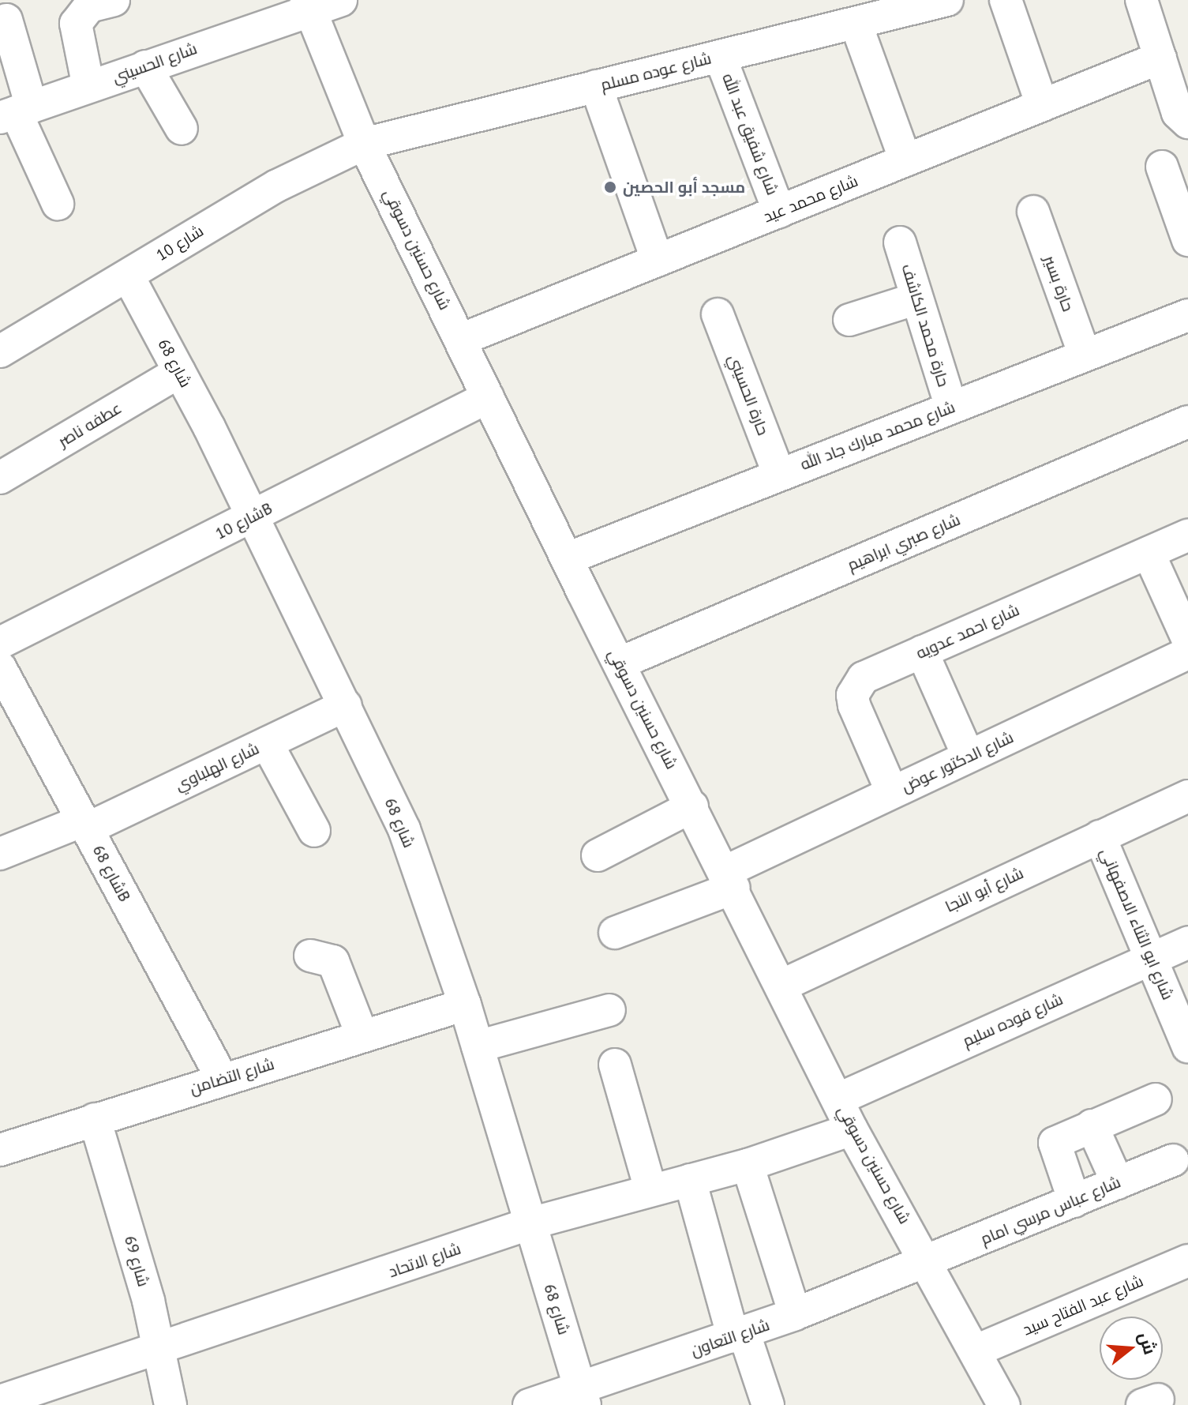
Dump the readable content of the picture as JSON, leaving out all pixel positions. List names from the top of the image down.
{
  "streets": {
    "street": [
      "شارع الحسيني",
      "شارع عوده مسلم",
      "شارع شفيق عبد الله",
      "شارع محمد عيد",
      "شارع 10",
      "شارع حسنين دسوقي",
      "حارة بسير",
      "حارة محمد الكاشف",
      "شارع 68",
      "حارة الحسيني",
      "عطفه ناصر",
      "شارع محمد مبارك جاد الله",
      "شارع 10B",
      "شارع صبري ابراهيم",
      "شارع احمد عدويه",
      "شارع الدكتور عوض",
      "شارع الهلباوي",
      "شارع 68B",
      "شارع أبو النجا",
      "شارع ابو الثناء الاصفهاني",
      "شارع فوده سليم",
      "شارع التضامن",
      "شارع عباس مرسي امام",
      "شارع الاتحاد",
      "شارع 69",
      "شارع عبد الفتاح سيد",
      "شارع التعاون"
    ]
  },
  "crossings": [
    ["شارع الحسيني", "شارع حسنين دسوقي"],
    ["شارع عوده مسلم", "شارع شفيق عبد الله"],
    ["شارع عوده مسلم", "شارع 10"],
    ["شارع عوده مسلم", "شارع حسنين دسوقي"],
    ["شارع شفيق عبد الله", "شارع محمد عيد"],
    ["شارع محمد عيد", "شارع حسنين دسوقي"],
    ["شارع 10", "شارع حسنين دسوقي"],
    ["شارع 10", "شارع 68"],
    ["شارع حسنين دسوقي", "شارع محمد مبارك جاد الله"],
    ["شارع حسنين دسوقي", "شارع 10B"],
    ["شارع حسنين دسوقي", "شارع صبري ابراهيم"],
    ["شارع حسنين دسوقي", "شارع الدكتور عوض"],
    ["شارع حسنين دسوقي", "شارع أبو النجا"],
    ["شارع حسنين دسوقي", "شارع فوده سليم"],
    ["شارع حسنين دسوقي", "شارع عباس مرسي امام"],
    ["شارع حسنين دسوقي", "شارع الاتحاد"],
    ["شارع حسنين دسوقي", "شارع عبد الفتاح سيد"],
    ["شارع حسنين دسوقي", "شارع التعاون"],
    ["حارة بسير", "شارع محمد مبارك جاد الله"],
    ["حارة محمد الكاشف", "شارع محمد مبارك جاد الله"],
    ["شارع 68", "عطفه ناصر"],
    ["شارع 68", "شارع 10B"],
    ["شارع 68", "شارع الهلباوي"],
    ["شارع 68", "شارع التضامن"],
    ["شارع 68", "شارع الاتحاد"],
    ["شارع 68", "شارع التعاون"],
    ["حارة الحسيني", "شارع محمد مبارك جاد الله"],
    ["شارع احمد عدويه", "شارع الدكتور عوض"],
    ["شارع الهلباوي", "شارع 68B"],
    ["شارع 68B", "شارع التضامن"],
    ["شارع أبو النجا", "شارع ابو الثناء الاصفهاني"],
    ["شارع ابو الثناء الاصفهاني", "شارع فوده سليم"],
    ["شارع التضامن", "شارع 69"],
    ["شارع عباس مرسي امام", "شارع التعاون"],
    ["شارع الاتحاد", "شارع 69"]
  ],
  "places": ["مسجد أبو الحصين"],
  "north": "right"
}
